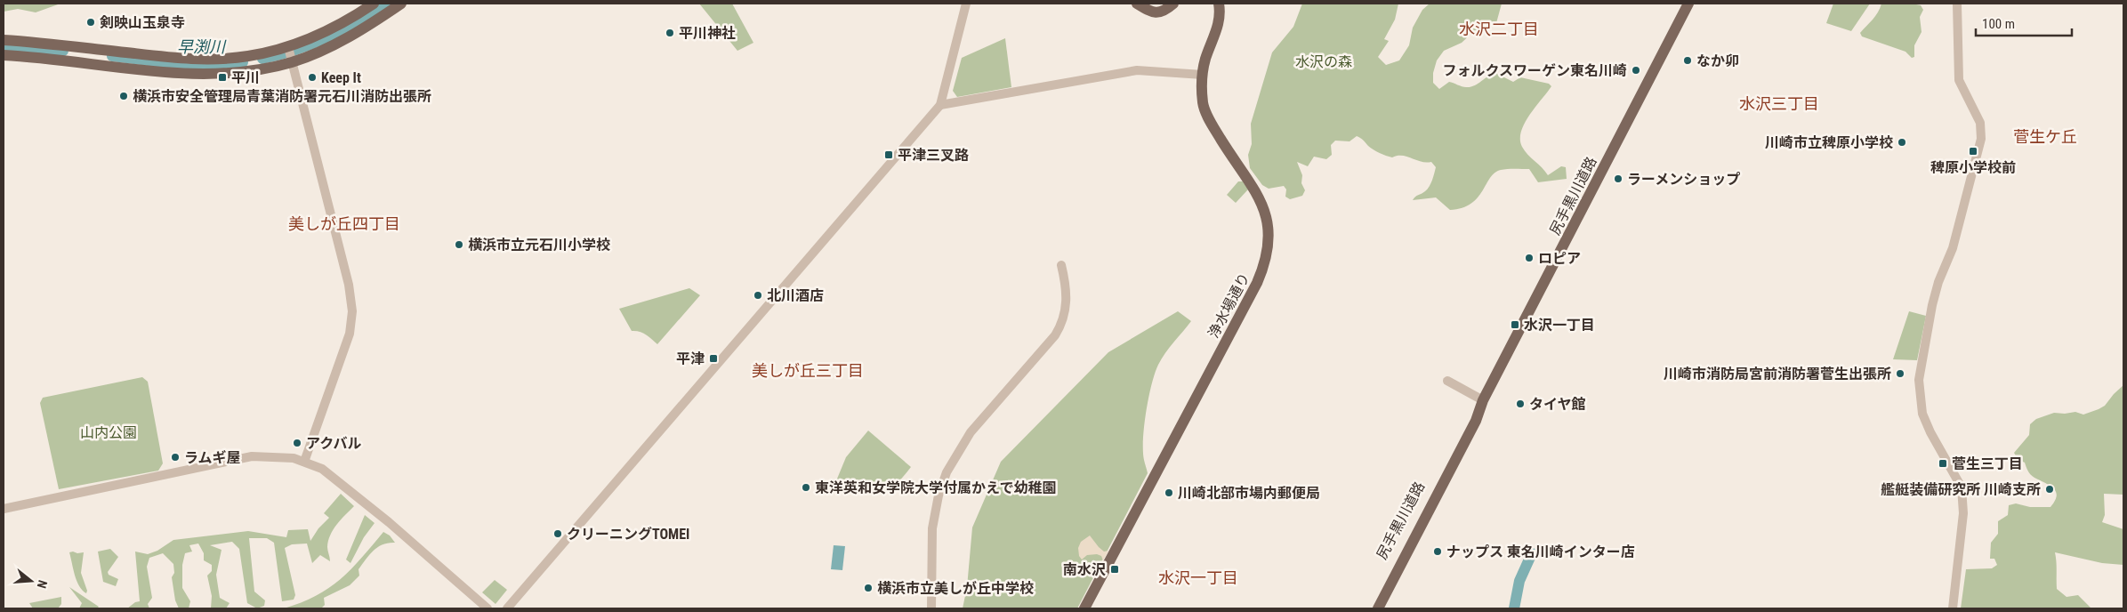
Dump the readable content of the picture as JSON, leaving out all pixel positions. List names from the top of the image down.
{
  "streets": {
    "main road": ["尻手黒川道路", "浄水場通り"]
  },
  "districts": [
    "水沢二丁目",
    "水沢三丁目",
    "菅生ケ丘",
    "美しが丘四丁目",
    "美しが丘三丁目",
    "水沢一丁目"
  ],
  "water": ["早渕川"],
  "parks": ["水沢の森", "山内公園"],
  "places": {
    "other": [
      "剣映山玉泉寺",
      "平川神社",
      "なか卯",
      "フォルクスワーゲン東名川崎",
      "Keep It",
      "横浜市安全管理局青葉消防署元石川消防出張所",
      "川崎市立稗原小学校",
      "ラーメンショップ",
      "横浜市立元石川小学校",
      "ロピア",
      "北川酒店",
      "川崎市消防局宮前消防署菅生出張所",
      "タイヤ館",
      "アクバル",
      "ラムギ屋",
      "東洋英和女学院大学付属かえで幼稚園",
      "艦艇装備研究所 川崎支所",
      "川崎北部市場内郵便局",
      "クリーニングTOMEI",
      "ナップス 東名川崎インター店",
      "横浜市立美しが丘中学校"
    ],
    "transit": [
      "平川",
      "稗原小学校前",
      "平津三叉路",
      "水沢一丁目",
      "平津",
      "菅生三丁目",
      "南水沢"
    ]
  },
  "scale_bar": "100 m",
  "north": "right"
}
